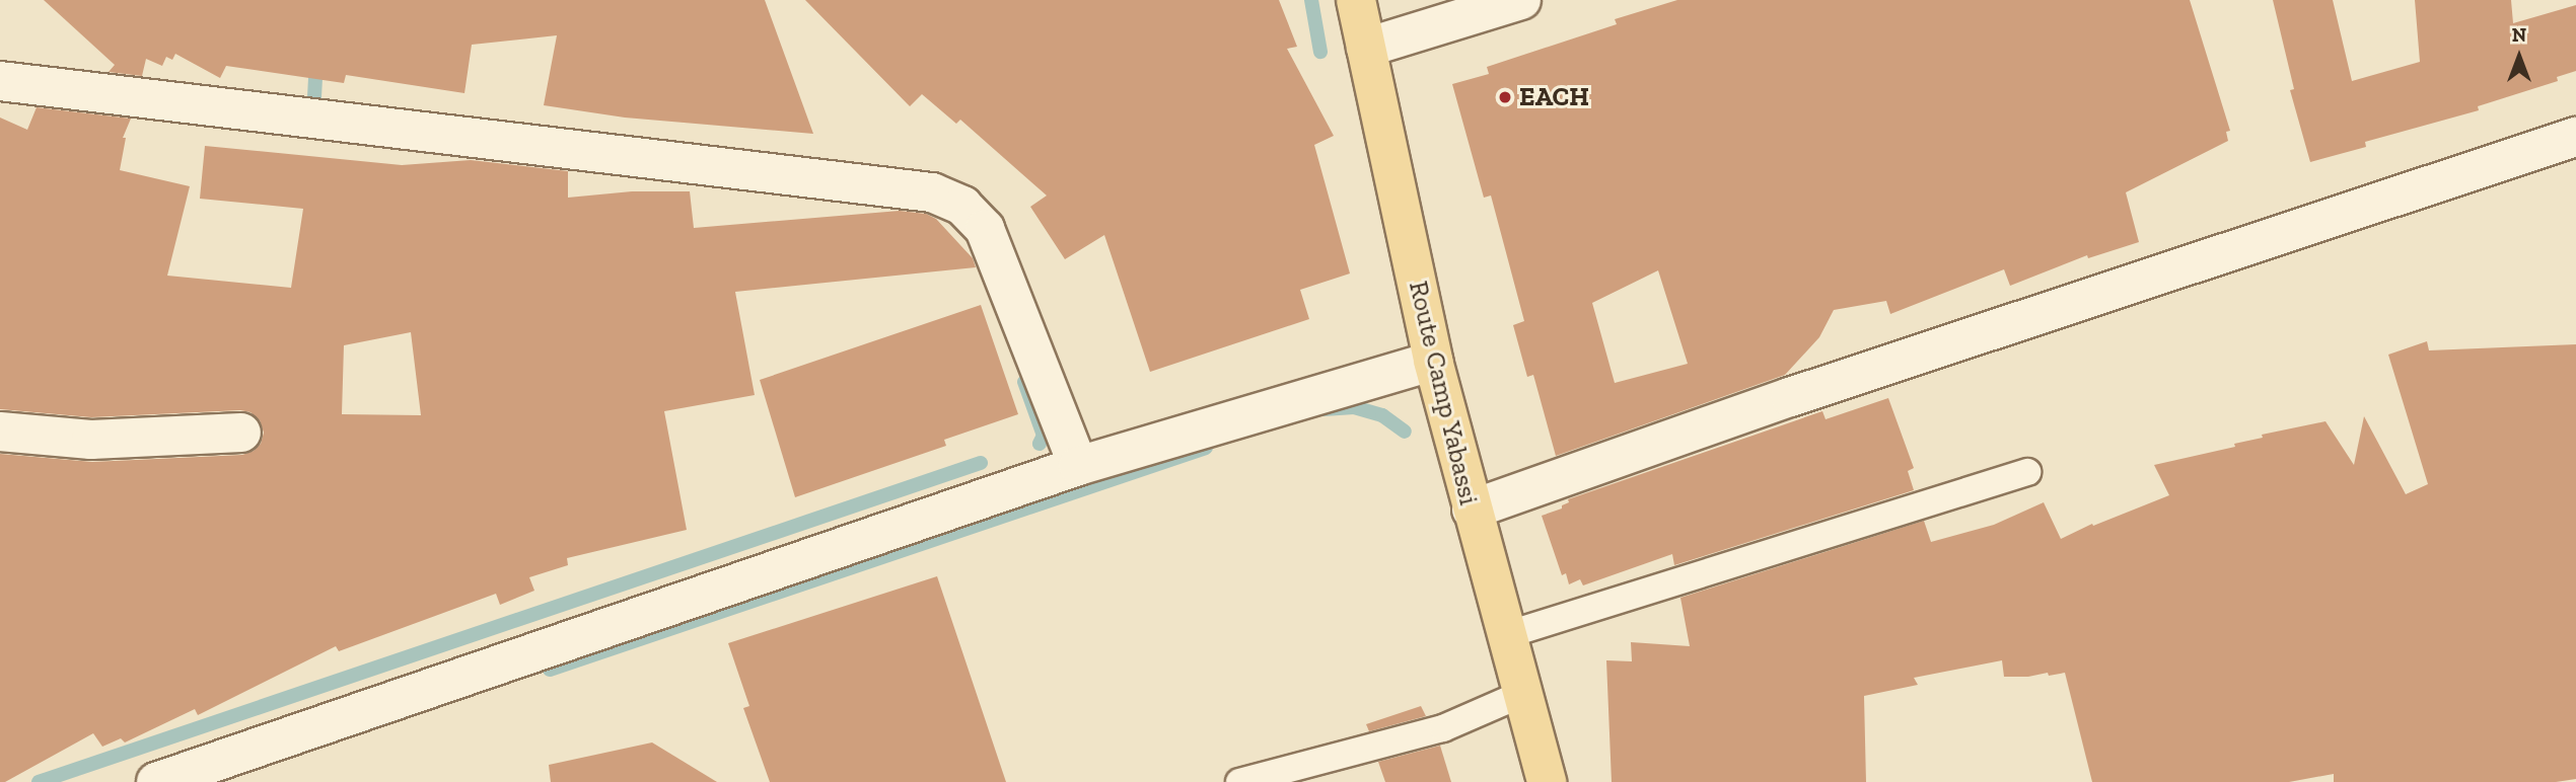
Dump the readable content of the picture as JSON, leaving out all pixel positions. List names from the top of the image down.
{
  "streets": {
    "main road": ["Route Camp Yabassi"]
  },
  "places": ["EACH"],
  "north": "top"
}
